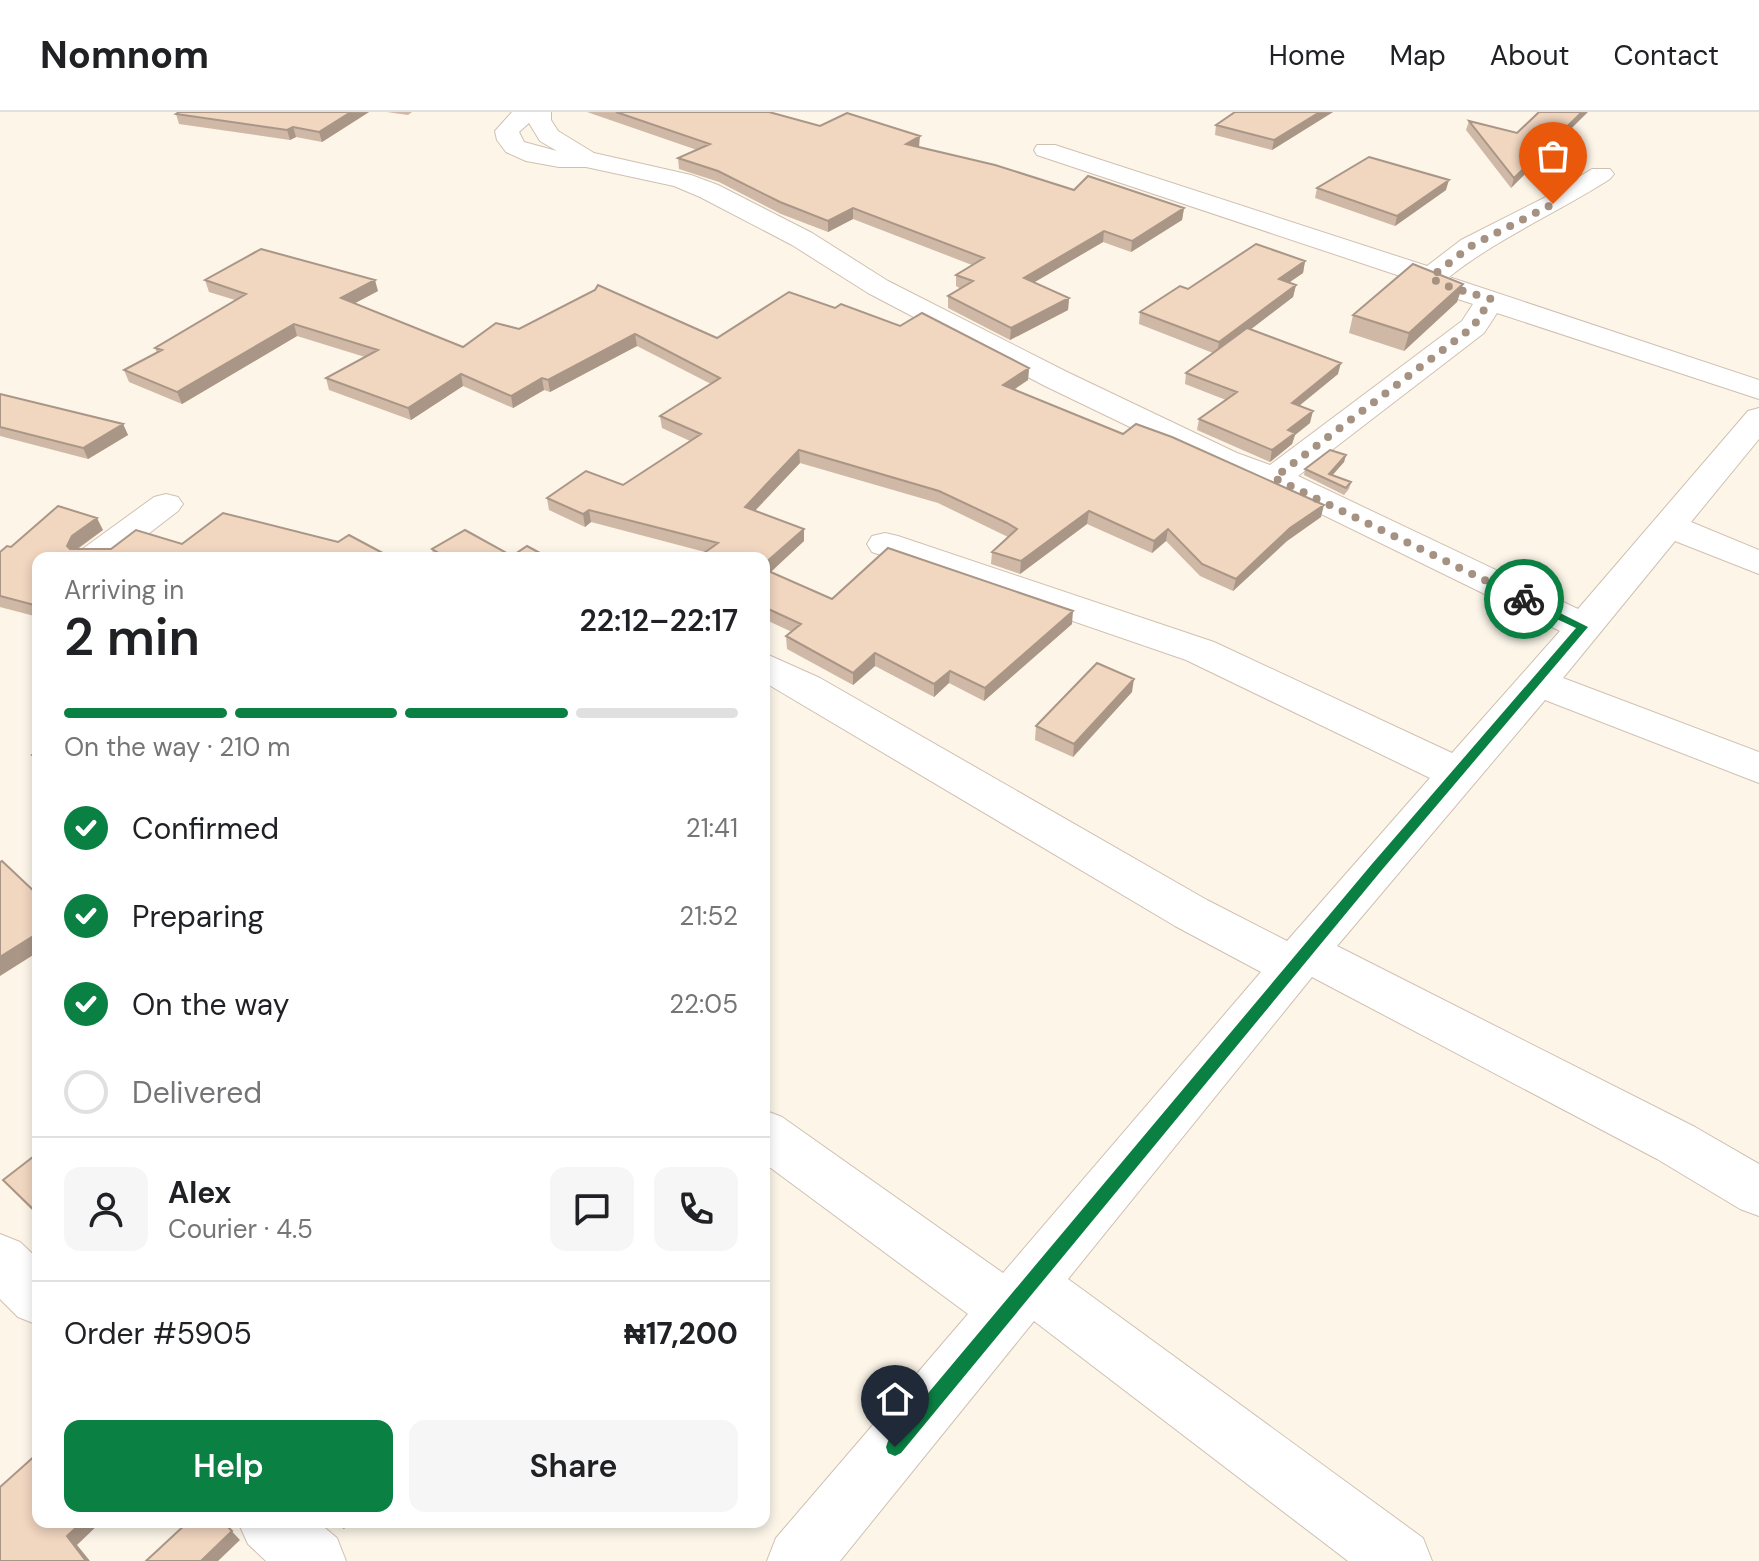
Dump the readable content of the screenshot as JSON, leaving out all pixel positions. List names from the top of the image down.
{
  "page": {
    "header": "Nomnom",
    "nav": [
      "Home",
      "Map",
      "About",
      "Contact"
    ],
    "heading": ["2 min", "Arriving in", "22:12–22:17"],
    "panel": [
      "Alex",
      "Courier · 4.5",
      "Order #5905",
      "₦17,200"
    ],
    "bar": "On the way · 210 m",
    "list": [
      ["Confirmed", "21:41"],
      ["Preparing", "21:52"],
      ["On the way", "22:05"],
      "Delivered"
    ],
    "buttons": ["Help", "Share"]
  }
}
